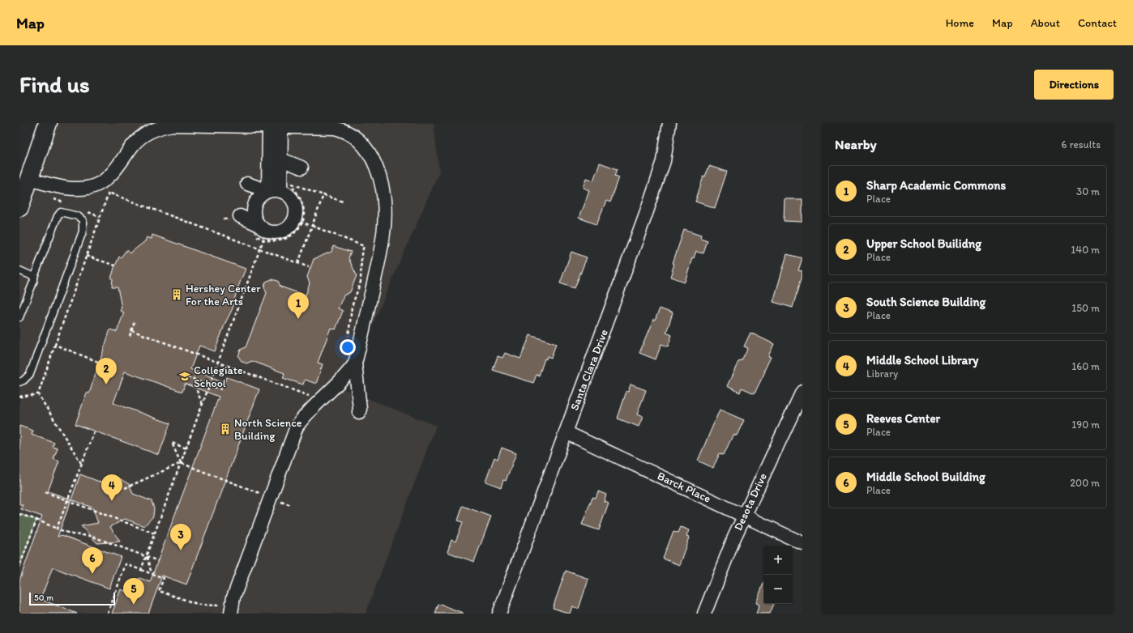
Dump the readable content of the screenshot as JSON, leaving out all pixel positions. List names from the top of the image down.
{
  "streets": {
    "street": ["Santa Clara Drive", "Barck Place", "Desota Drive"]
  },
  "crossings": [
    ["Santa Clara Drive", "Barck Place"],
    ["Barck Place", "Desota Drive"]
  ],
  "places": {
    "building": ["Hershey Center For the Arts", "North Science Building"],
    "school or university": ["Collegiate School"]
  },
  "scale_bar": "50 m",
  "page": {
    "header": "Map",
    "nav": [
      "Home",
      "Map",
      "About",
      "Contact"
    ],
    "buttons": "Directions",
    "title": "Find us",
    "heading": ["Nearby", "6 results"],
    "list": [
      {
        "mark": "1",
        "name": "Sharp Academic Commons",
        "note": "Place",
        "value": "30 m"
      },
      {
        "mark": "2",
        "name": "Upper School Builidng",
        "note": "Place",
        "value": "140 m"
      },
      {
        "mark": "3",
        "name": "South Science Building",
        "note": "Place",
        "value": "150 m"
      },
      {
        "mark": "4",
        "name": "Middle School Library",
        "note": "Library",
        "value": "160 m"
      },
      {
        "mark": "5",
        "name": "Reeves Center",
        "note": "Place",
        "value": "190 m"
      },
      {
        "mark": "6",
        "name": "Middle School Building",
        "note": "Place",
        "value": "200 m"
      }
    ],
    "pins": [
      "1",
      "2",
      "4",
      "3",
      "6",
      "5"
    ],
    "map_buttons": ["+", "−"],
    "scale": "50 m"
  }
}
